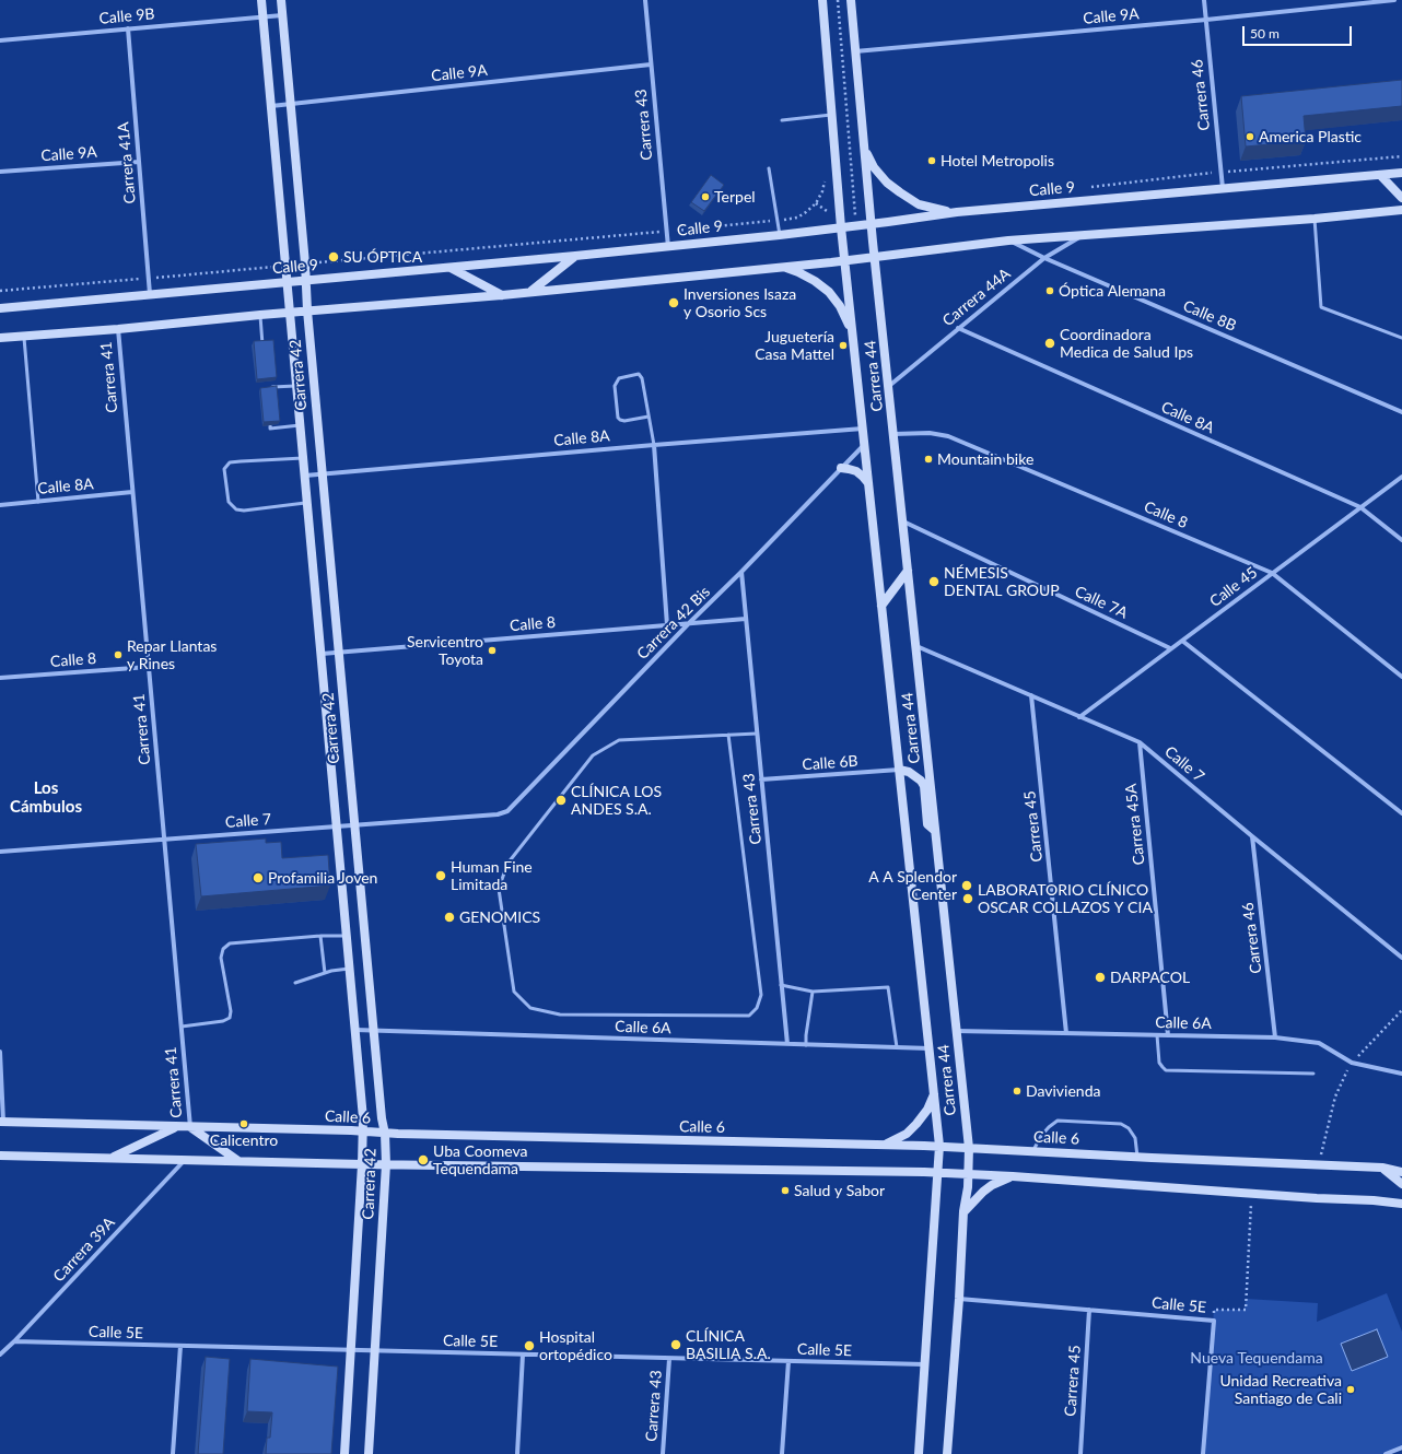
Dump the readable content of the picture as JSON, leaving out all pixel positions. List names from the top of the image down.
{
  "streets": {
    "main road": [
      "Calle 9",
      "Carrera 42",
      "Carrera 44",
      "Calle 6"
    ],
    "street": [
      "Calle 9B",
      "Calle 9A",
      "Carrera 46",
      "Carrera 43",
      "Carrera 41A",
      "Carrera 44A",
      "Calle 8B",
      "Carrera 41",
      "Calle 8A",
      "Calle 8",
      "Calle 45",
      "Calle 7A",
      "Carrera 42 Bis",
      "Calle 6B",
      "Calle 7",
      "Carrera 45A",
      "Carrera 45",
      "Calle 6A",
      "Carrera 39A",
      "Calle 5E"
    ]
  },
  "crossings": [
    ["Calle 9B", "Carrera 41A"],
    ["Calle 9B", "Carrera 42"],
    ["Calle 9A", "Carrera 46"],
    ["Calle 9A", "Carrera 43"],
    ["Calle 9A", "Carrera 41A"],
    ["Calle 9A", "Carrera 42"],
    ["Calle 9A", "Carrera 44"],
    ["Carrera 46", "Calle 9"],
    ["Carrera 46", "Calle 7"],
    ["Carrera 46", "Calle 6A"],
    ["Carrera 43", "Calle 9"],
    ["Carrera 43", "Calle 8"],
    ["Carrera 43", "Carrera 42 Bis"],
    ["Carrera 43", "Calle 6B"],
    ["Carrera 43", "Calle 6A"],
    ["Carrera 43", "Calle 5E"],
    ["Carrera 41A", "Calle 9"],
    ["Calle 9", "Carrera 42"],
    ["Calle 9", "Carrera 44"],
    ["Carrera 44A", "Calle 8B"],
    ["Carrera 44A", "Carrera 44"],
    ["Carrera 44A", "Calle 8A"],
    ["Carrera 42", "Calle 8A"],
    ["Carrera 42", "Calle 8"],
    ["Carrera 42", "Calle 7"],
    ["Carrera 42", "Calle 6A"],
    ["Carrera 42", "Calle 6"],
    ["Carrera 42", "Calle 5E"],
    ["Carrera 44", "Calle 8A"],
    ["Carrera 44", "Calle 8"],
    ["Carrera 44", "Calle 7A"],
    ["Carrera 44", "Carrera 42 Bis"],
    ["Carrera 44", "Calle 6B"],
    ["Carrera 44", "Calle 7"],
    ["Carrera 44", "Calle 6A"],
    ["Carrera 44", "Calle 6"],
    ["Carrera 44", "Calle 5E"],
    ["Carrera 41", "Calle 8A"],
    ["Carrera 41", "Calle 8"],
    ["Carrera 41", "Calle 7"],
    ["Carrera 41", "Calle 6"],
    ["Calle 8A", "Calle 45"],
    ["Calle 8", "Calle 45"],
    ["Calle 8", "Carrera 42 Bis"],
    ["Calle 45", "Calle 7A"],
    ["Calle 45", "Calle 7"],
    ["Carrera 42 Bis", "Calle 7"],
    ["Calle 7", "Carrera 45A"],
    ["Calle 7", "Carrera 45"],
    ["Carrera 45A", "Calle 6A"],
    ["Carrera 45", "Calle 6A"],
    ["Carrera 45", "Calle 5E"],
    ["Carrera 39A", "Calle 5E"]
  ],
  "districts": ["Los Cámbulos"],
  "parks": ["Nueva Tequendama"],
  "places": [
    "America Plastic",
    "Hotel Metropolis",
    "Terpel",
    "SU ÓPTICA",
    "Óptica Alemana",
    "Inversiones Isaza y Osorio Scs",
    "Coordinadora Medica de Salud Ips",
    "Juguetería Casa Mattel",
    "Mountain bike",
    "NÉMESIS DENTAL GROUP",
    "Servicentro Toyota",
    "Repar Llantas y Rines",
    "CLÍNICA LOS ANDES S.A.",
    "Human Fine Limitada",
    "Profamilia Joven",
    "A A Splendor Center",
    "LABORATORIO CLÍNICO OSCAR COLLAZOS Y CIA",
    "GENOMICS",
    "DARPACOL",
    "Davivienda",
    "Calicentro",
    "Uba Coomeva Tequendama",
    "Salud y Sabor",
    "CLÍNICA BASILIA S.A.",
    "Hospital ortopédico",
    "Unidad Recreativa Santiago de Cali"
  ],
  "scale_bar": "50 m"
}
